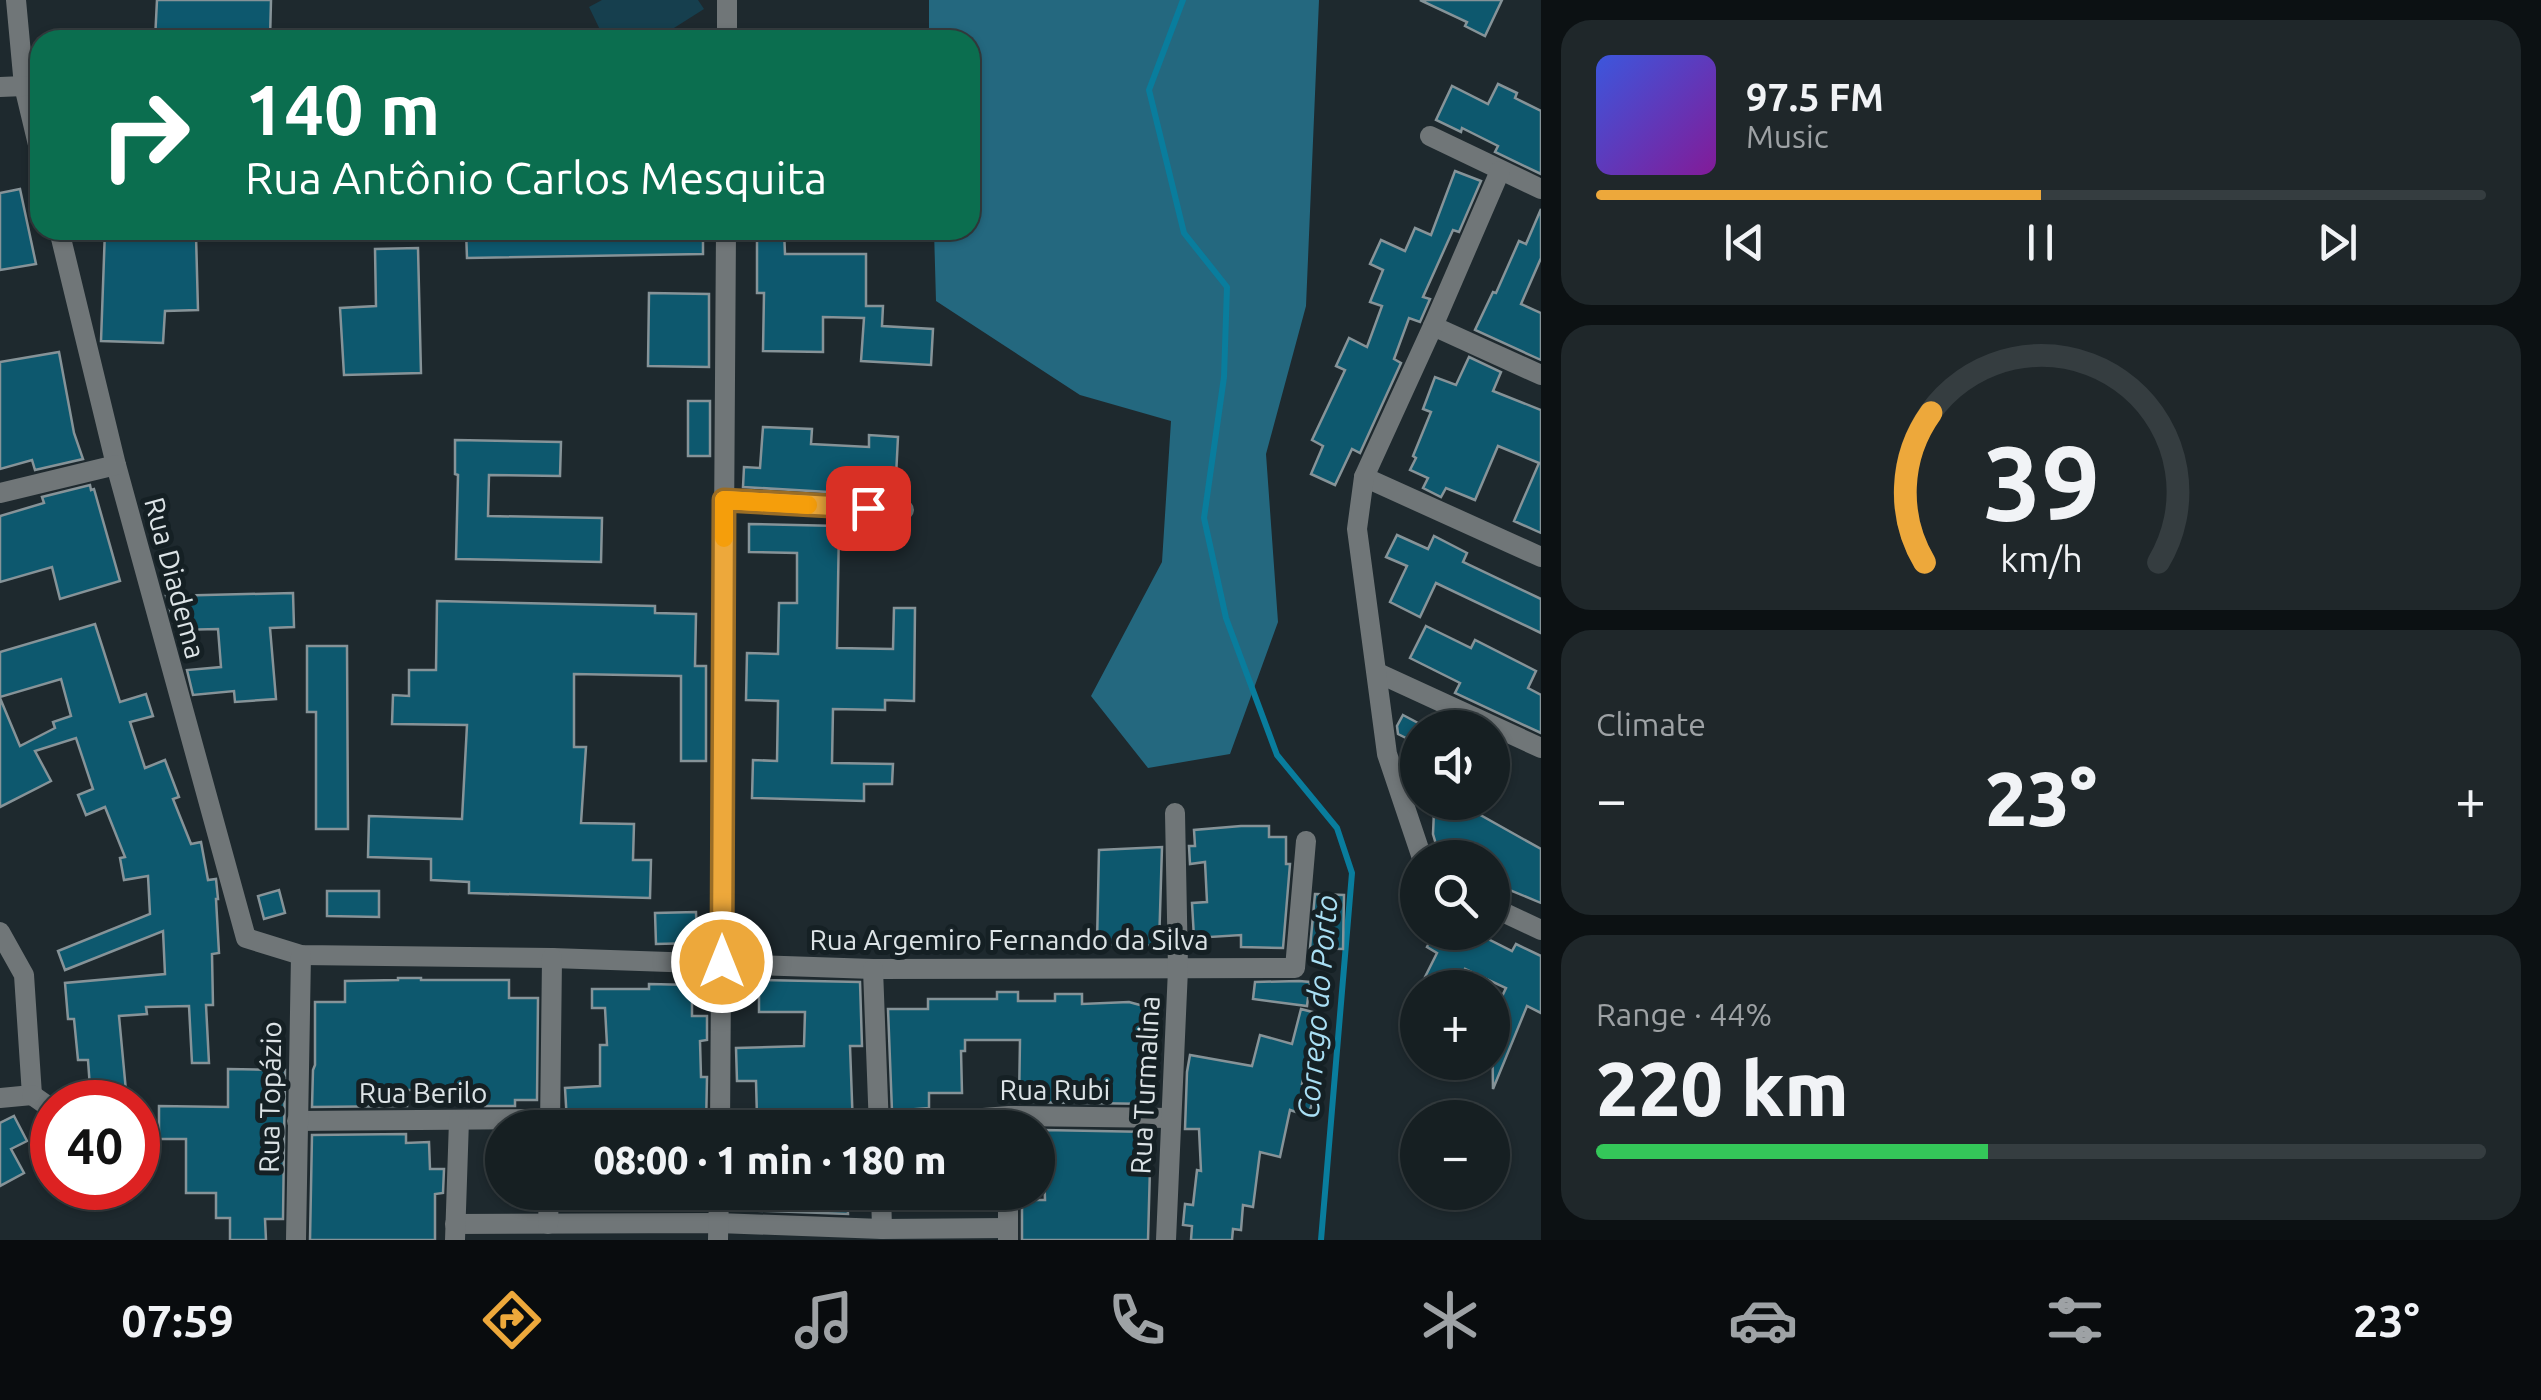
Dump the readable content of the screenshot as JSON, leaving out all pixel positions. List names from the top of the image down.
{
  "streets": {
    "street": [
      "Rua Diadema",
      "Rua Argemiro Fernando da Silva",
      "Rua Turmalina",
      "Rua Rubi",
      "Rua Berilo",
      "Rua Topázio"
    ]
  },
  "crossings": [
    ["Rua Diadema", "Rua Argemiro Fernando da Silva"],
    ["Rua Argemiro Fernando da Silva", "Rua Turmalina"],
    ["Rua Argemiro Fernando da Silva", "Rua Topázio"],
    ["Rua Turmalina", "Rua Rubi"],
    ["Rua Berilo", "Rua Topázio"]
  ],
  "water": ["Corrego do Porto"],
  "page": {
    "turn": ["140 m", "Rua Antônio Carlos Mesquita"],
    "song": ["97.5 FM", "Music"],
    "tile": [
      "Climate",
      ["Range · 44%", "220 km"]
    ],
    "map_buttons": ["+", "−"],
    "heat": ["−", "23°", "+"],
    "limit": "40",
    "trip": "08:00 · 1 min · 180 m",
    "tabs": ["07:59", "23°"],
    "gauge": ["39", "km/h"]
  }
}
